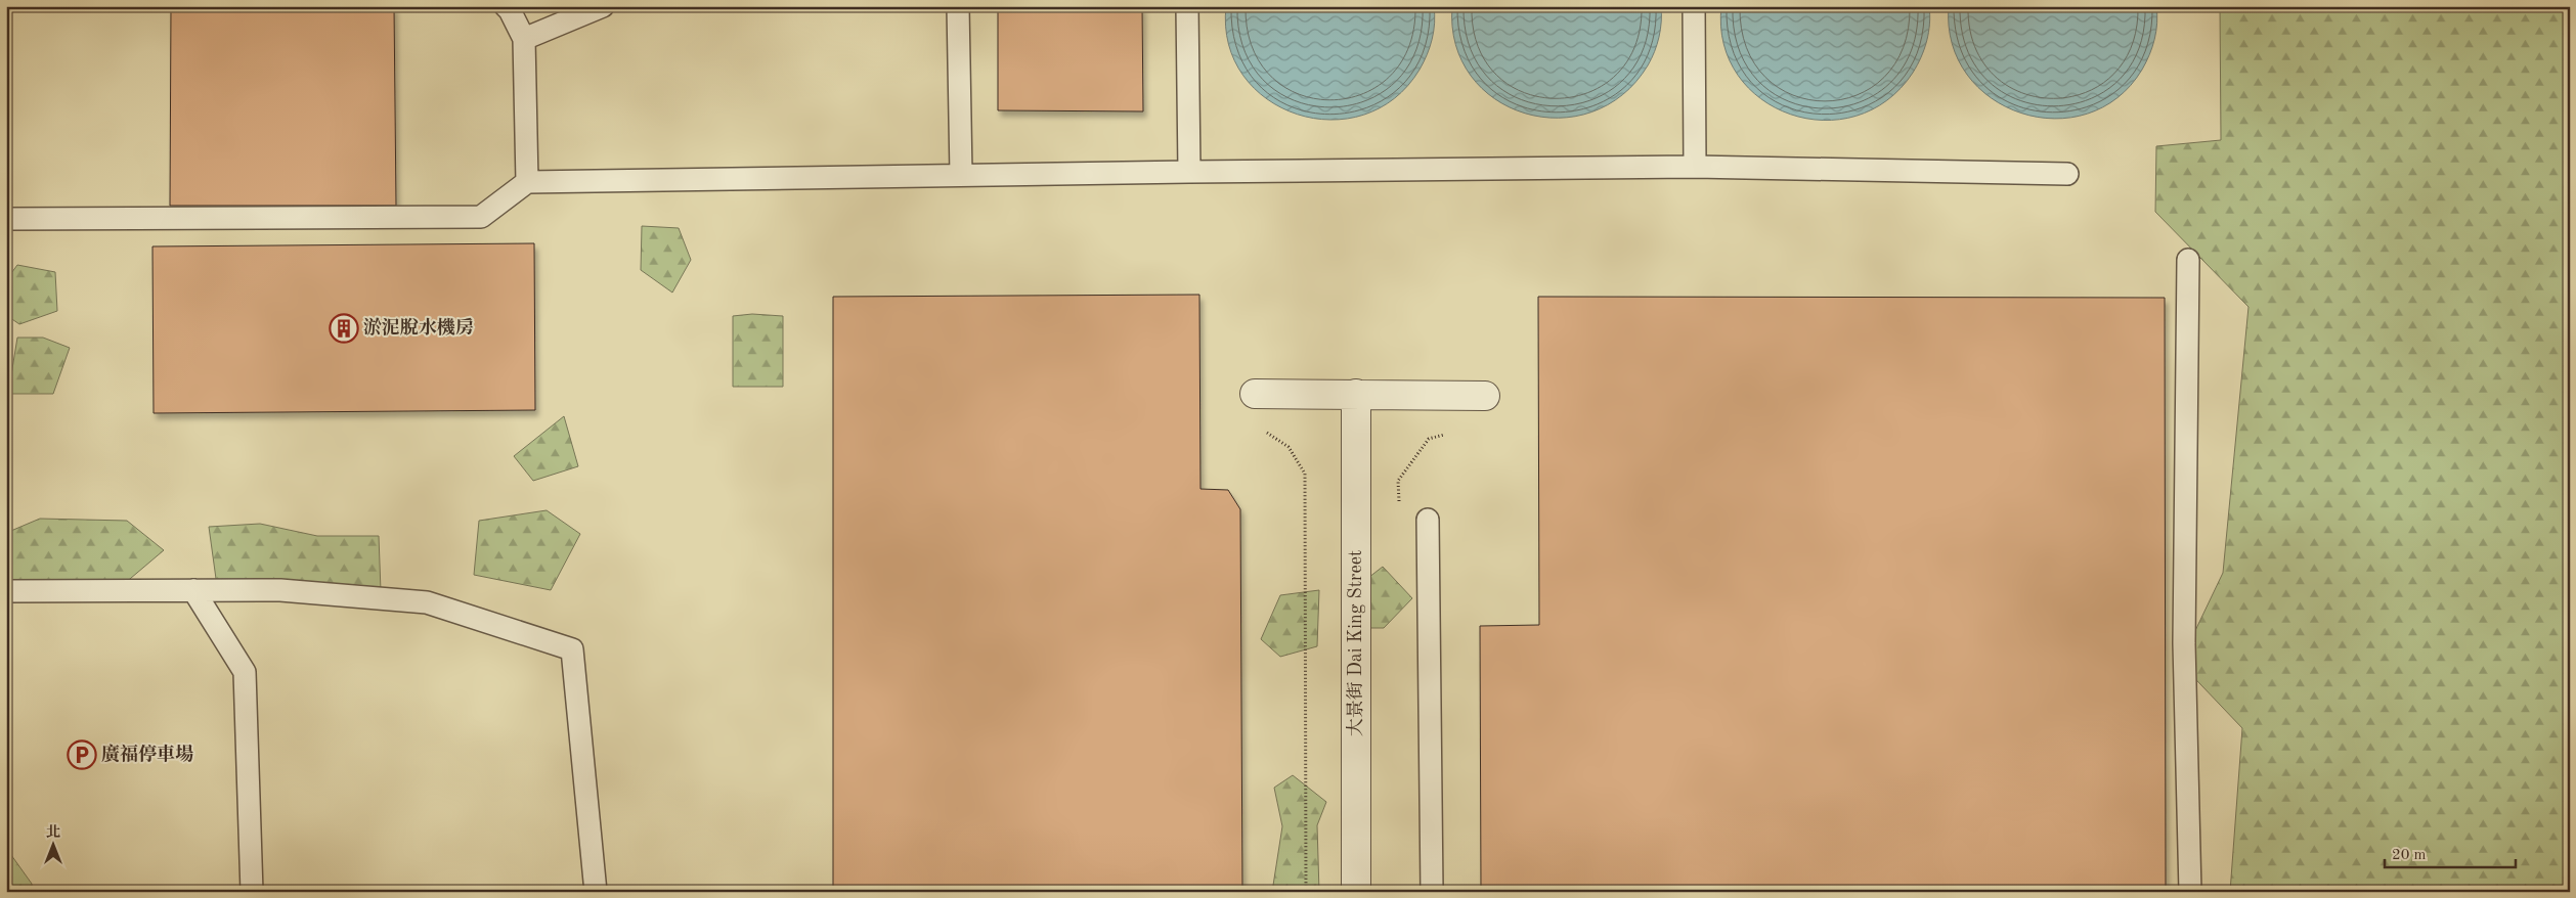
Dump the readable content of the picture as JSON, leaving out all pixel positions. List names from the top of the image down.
{
  "streets": {
    "street": ["大景街 Dai King Street"]
  },
  "places": {
    "building": ["淤泥脫水機房"],
    "parking": ["廣福停車場"]
  },
  "scale_bar": "20 m",
  "north": "top"
}
